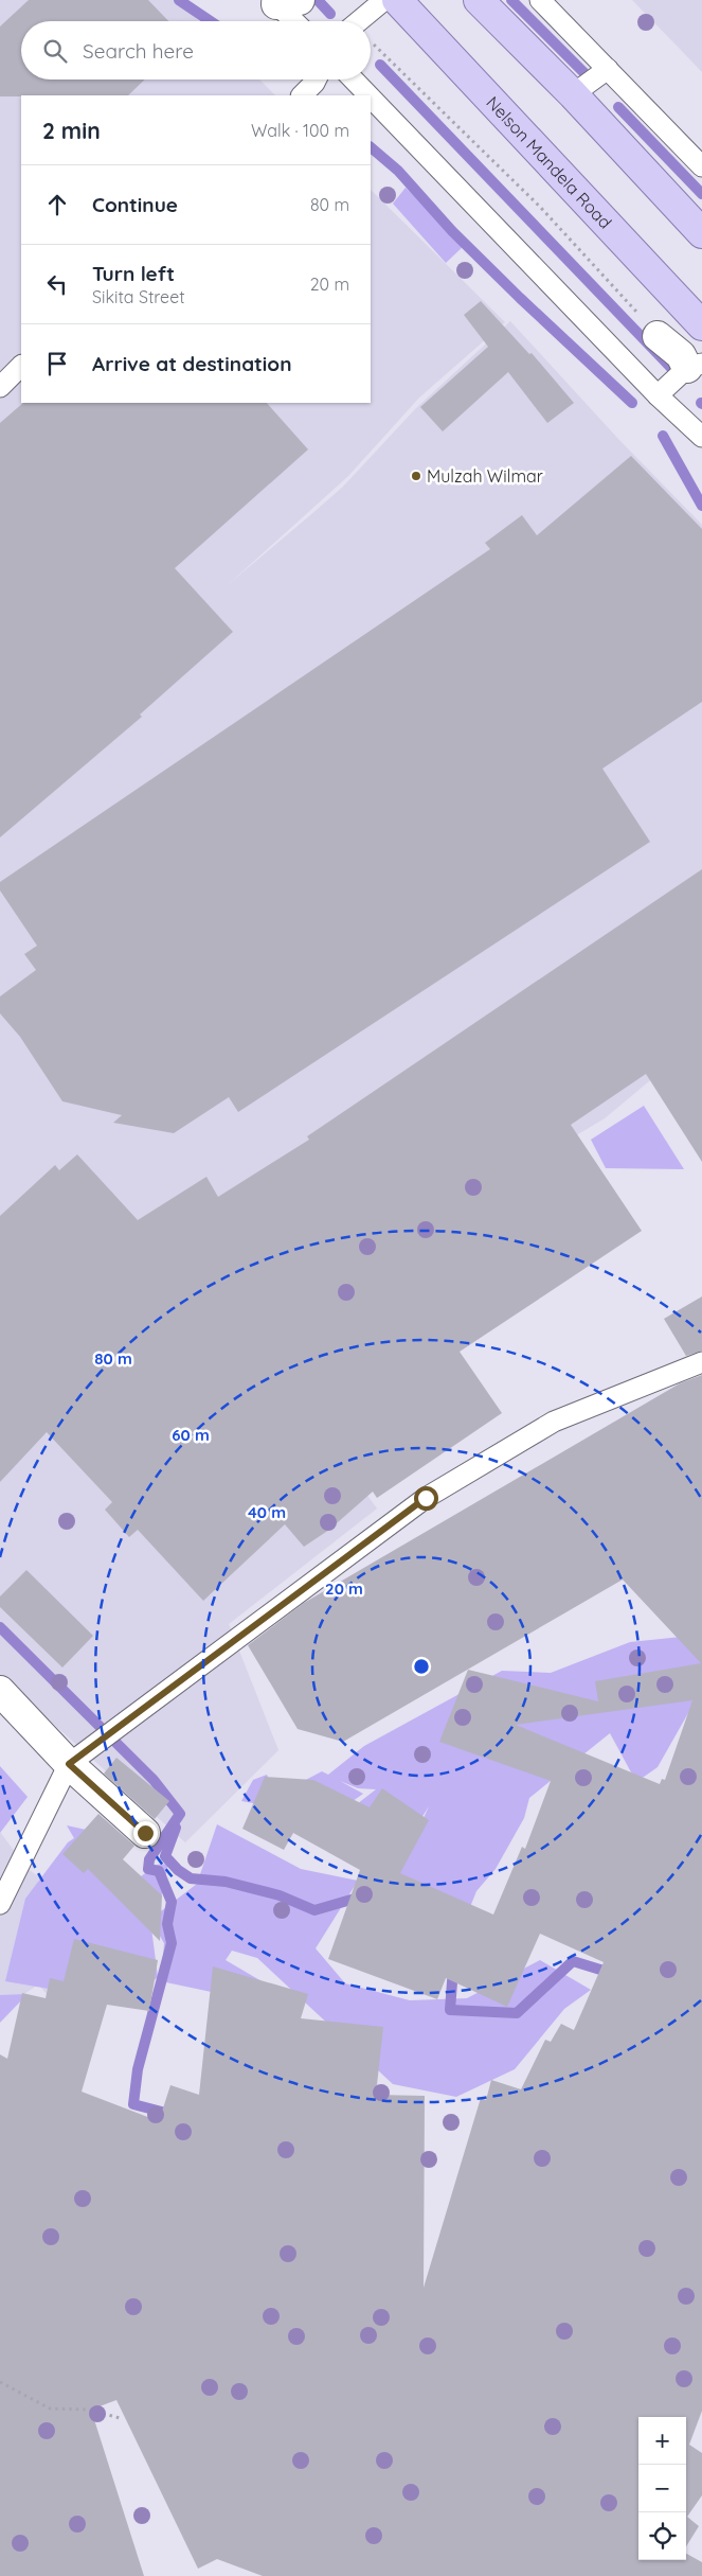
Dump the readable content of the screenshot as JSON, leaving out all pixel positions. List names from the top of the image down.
{
  "streets": {
    "main road": ["Nelson Mandela Road"]
  },
  "places": ["Mulzah Wilmar"],
  "page": {
    "search": "Search here",
    "heading": ["2 min", "Walk · 100 m"],
    "list": [
      ["Continue", "80 m"],
      ["Turn left", "Sikita Street", "20 m"],
      "Arrive at destination"
    ],
    "map_buttons": ["+", "−"]
  },
  "rings": [
    "80 m",
    "60 m",
    "40 m",
    "20 m"
  ]
}
